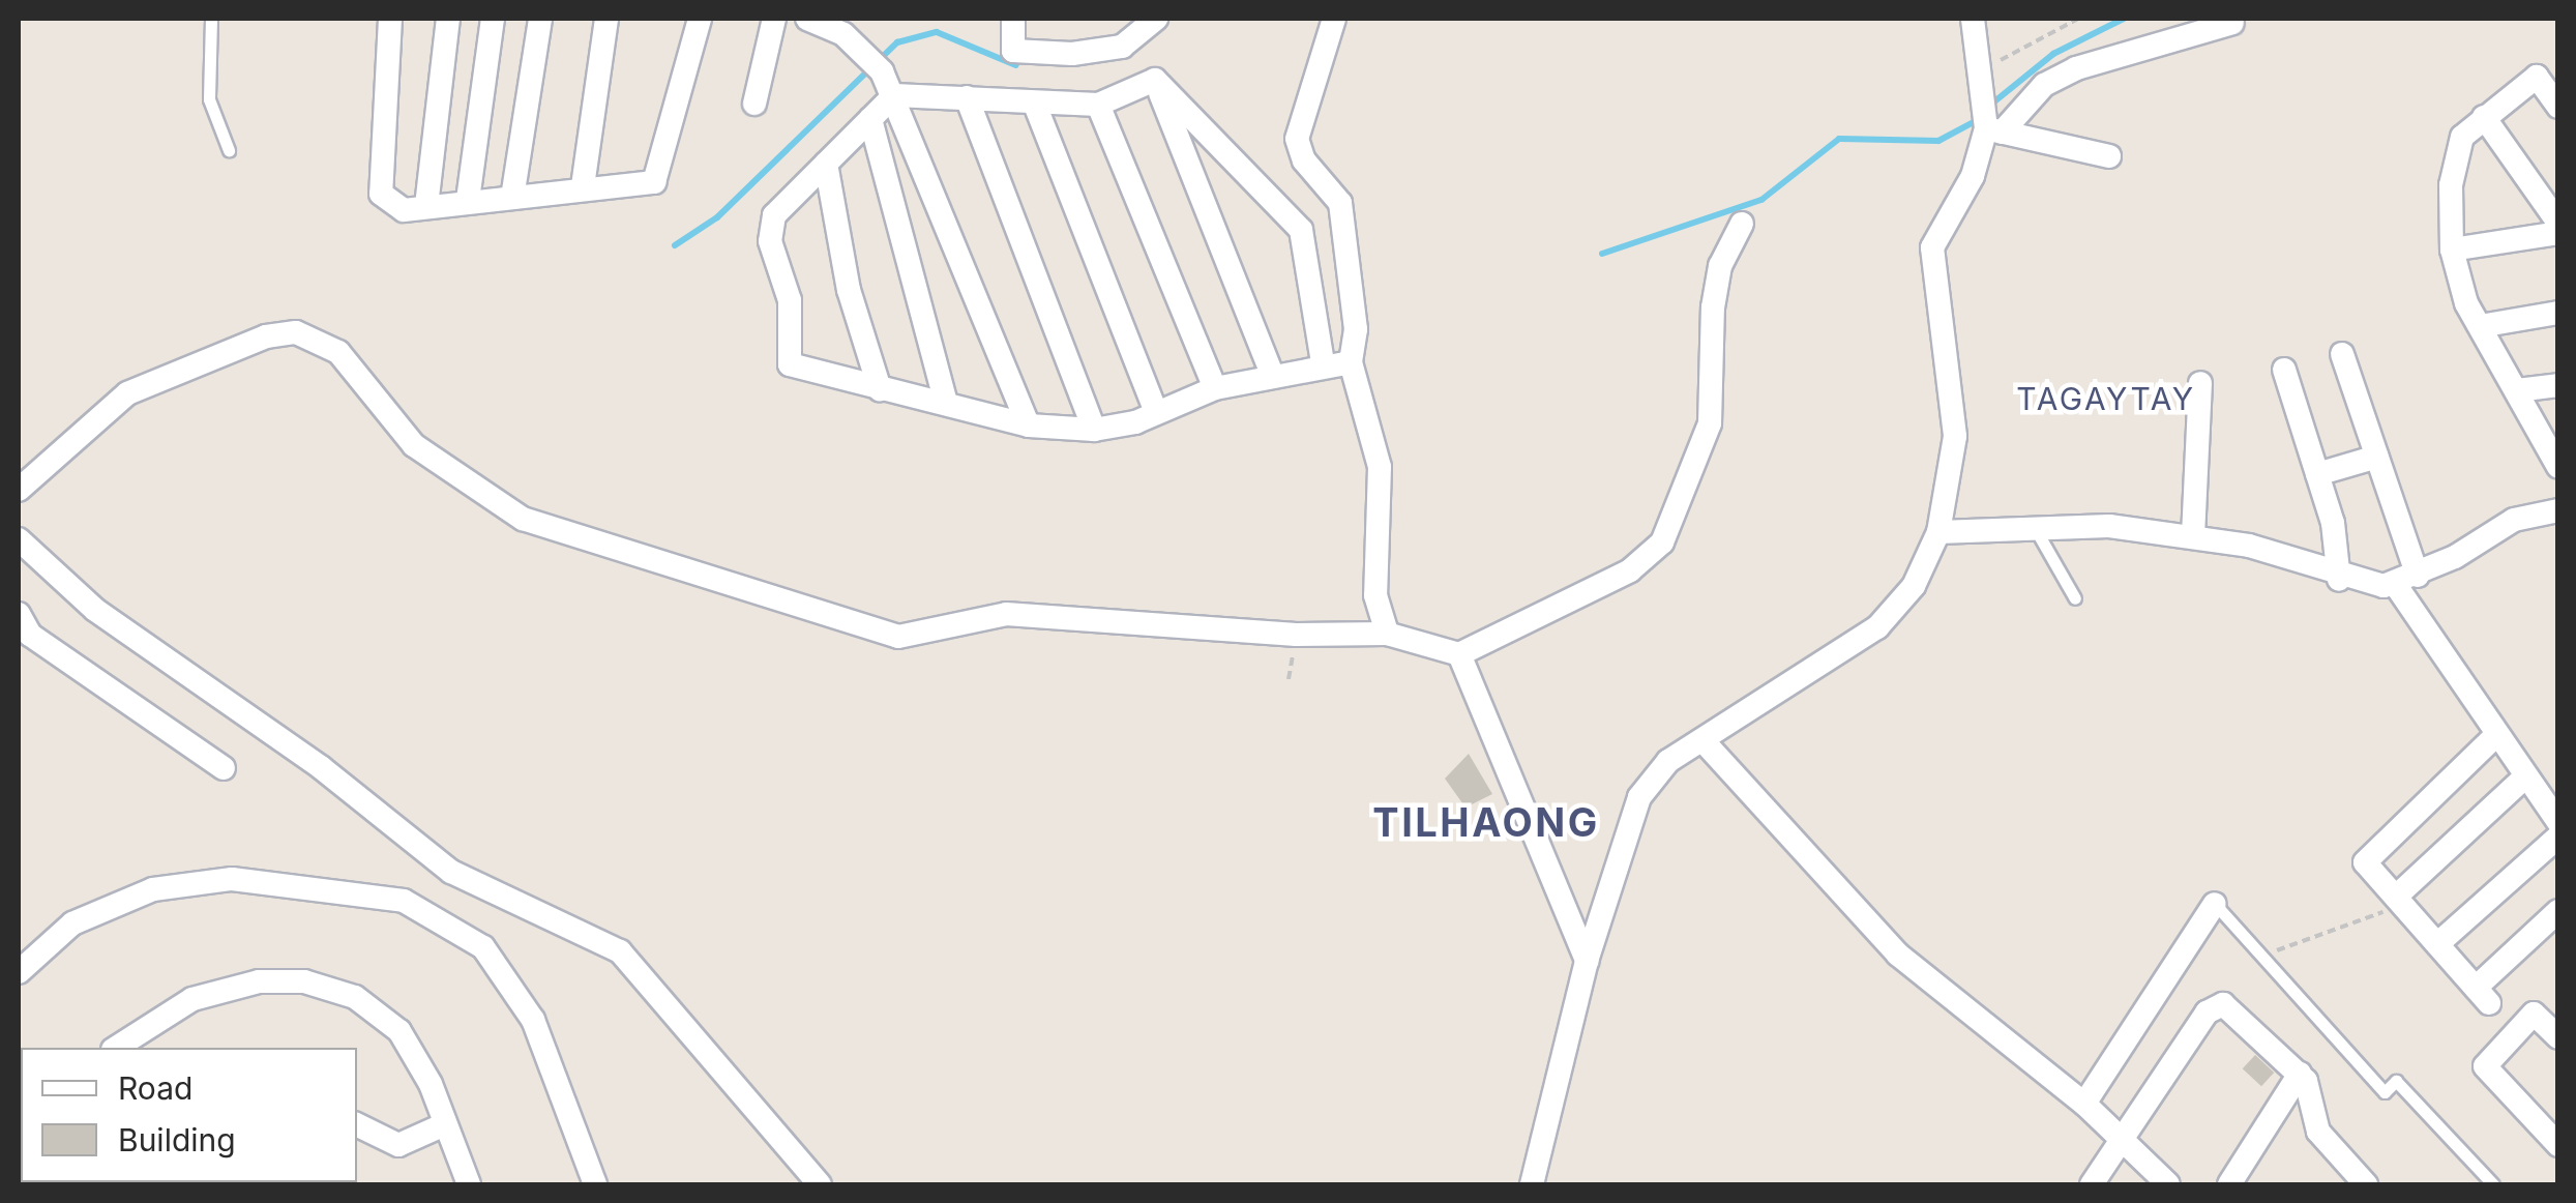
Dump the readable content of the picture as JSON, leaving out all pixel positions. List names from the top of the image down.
{
  "districts": ["TAGAYTAY", "TILHAONG"],
  "legend": ["Road", "Building"]
}
